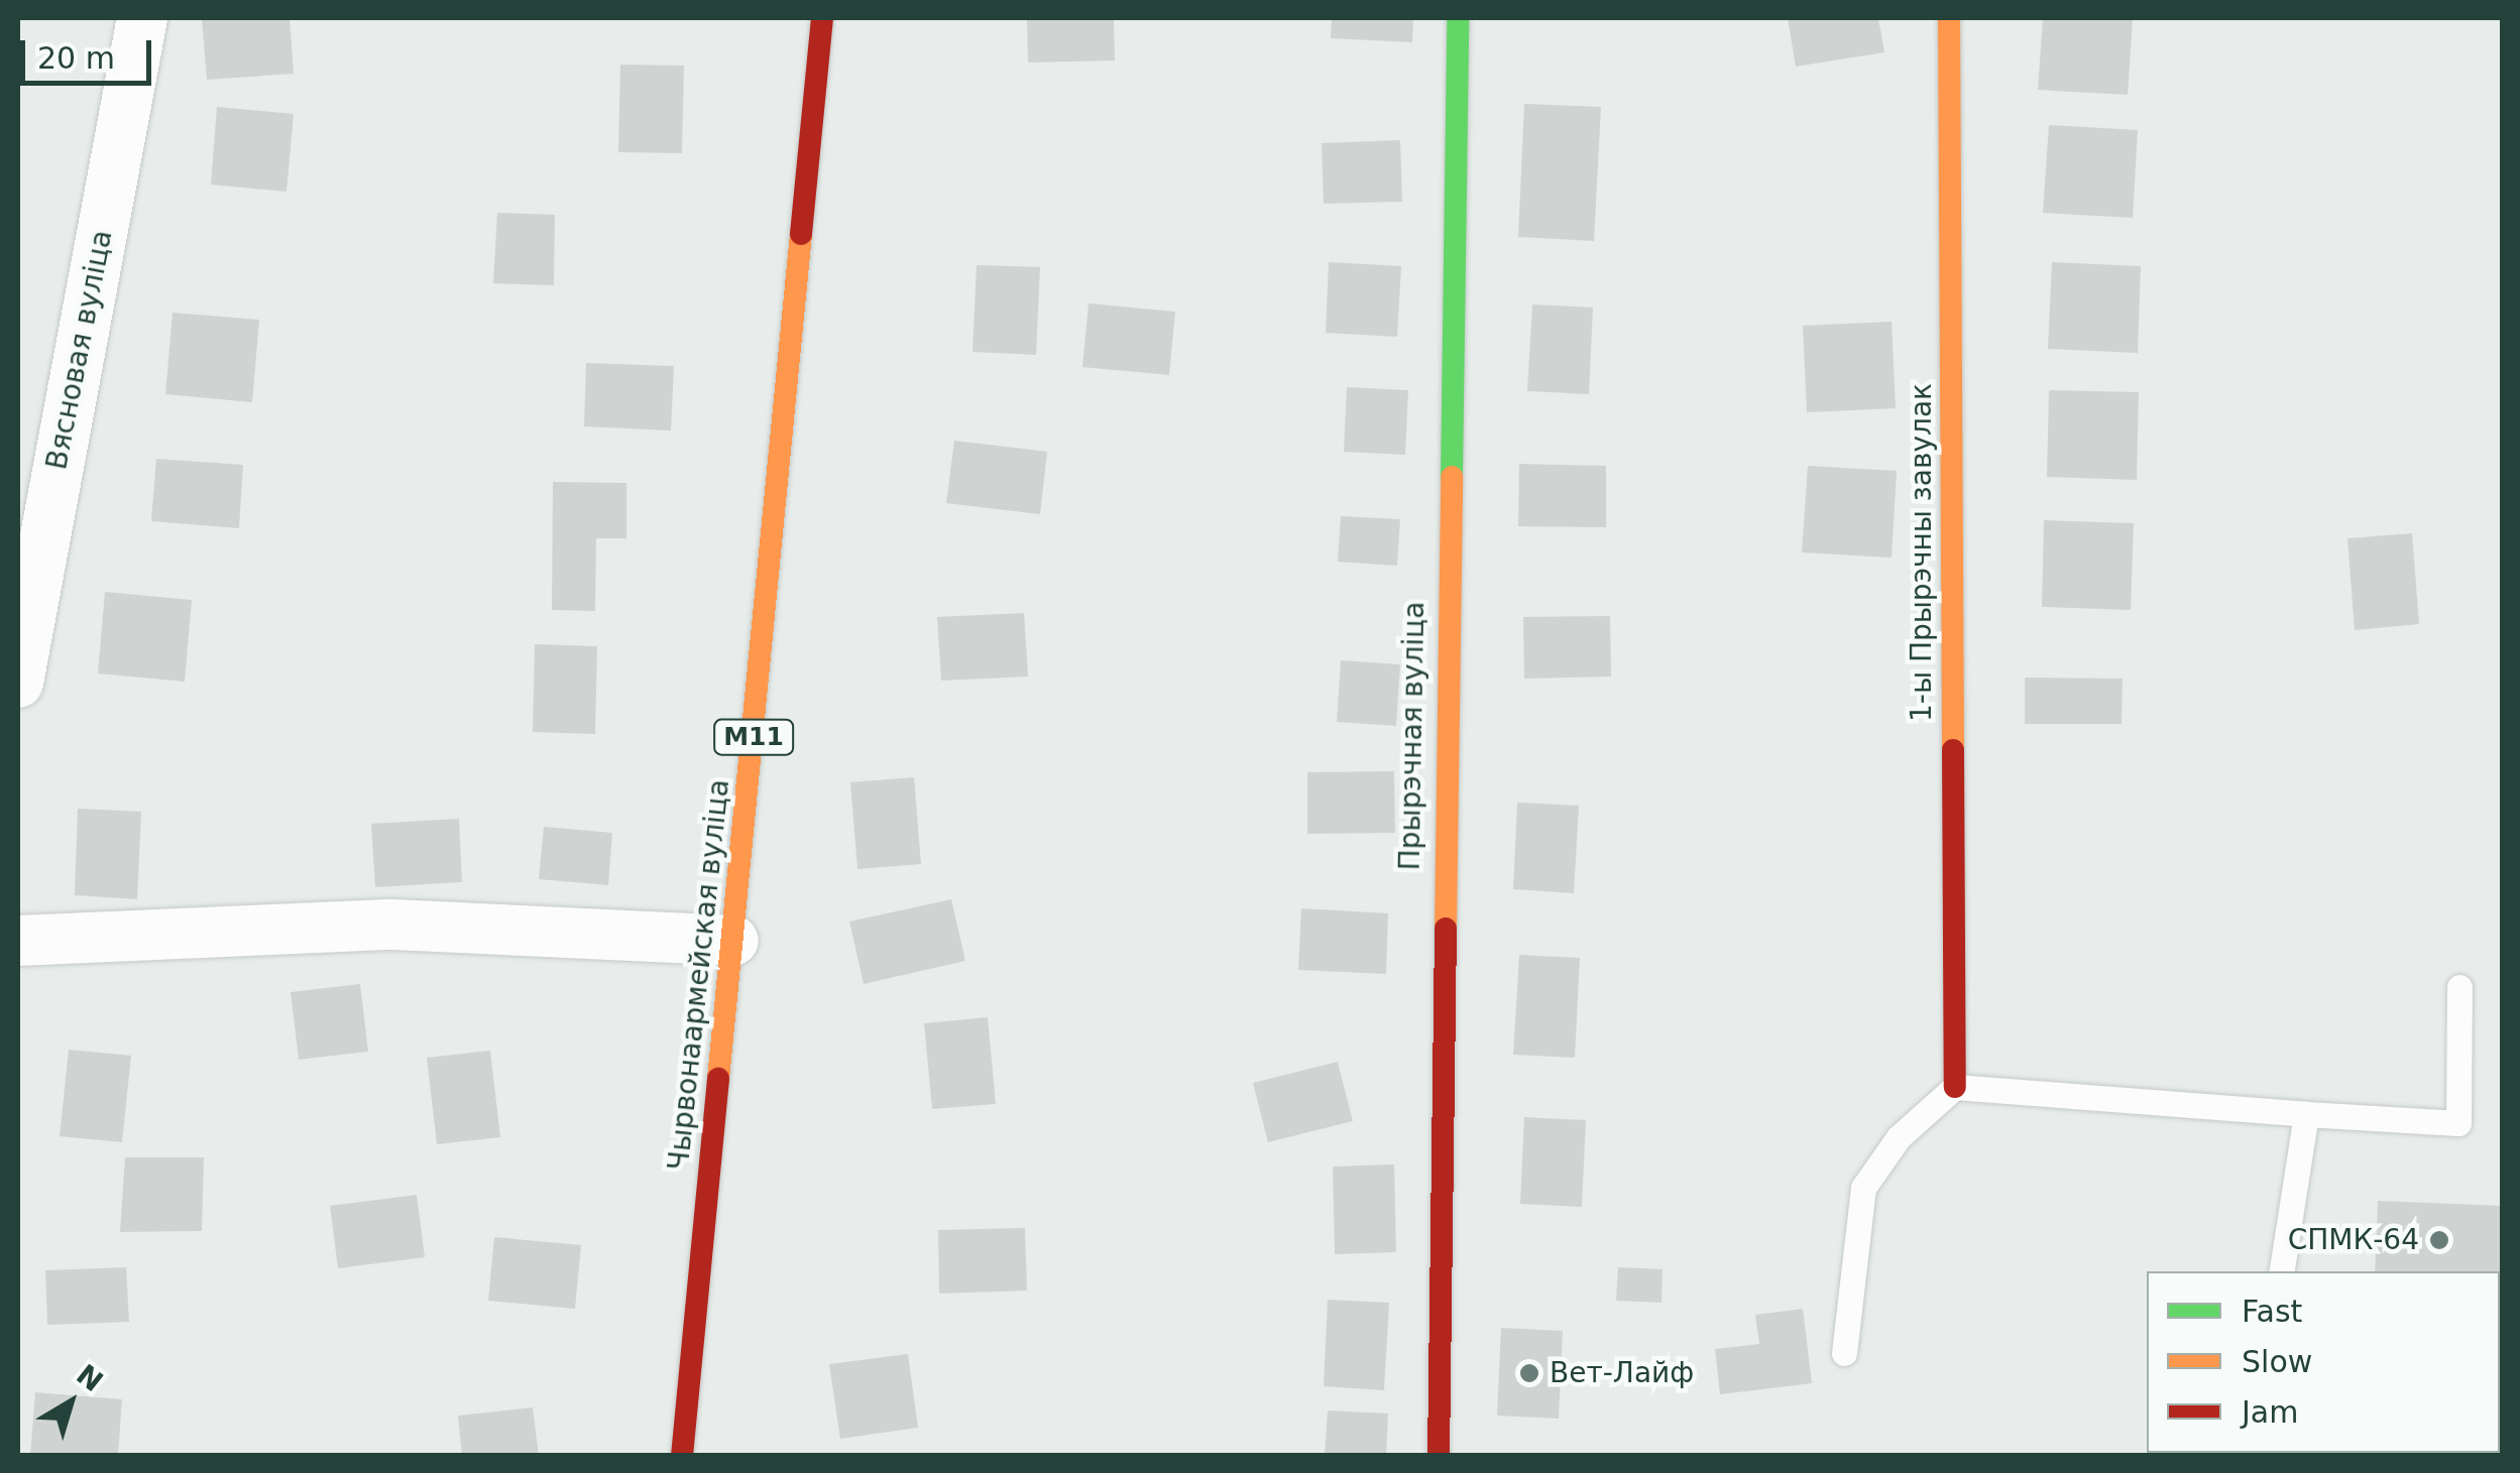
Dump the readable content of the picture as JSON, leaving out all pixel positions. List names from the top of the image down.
{
  "streets": {
    "main road": [
      "1-ы Прырэчны завулак",
      "Прырэчная вуліца",
      "М11",
      "Чырвонаармейская вуліца"
    ],
    "street": ["Вясновая вуліца"]
  },
  "places": ["СПМК-64", "Вет-Лайф"],
  "legend": ["Fast", "Slow", "Jam"],
  "scale_bar": "20 m",
  "north": "top right"
}
